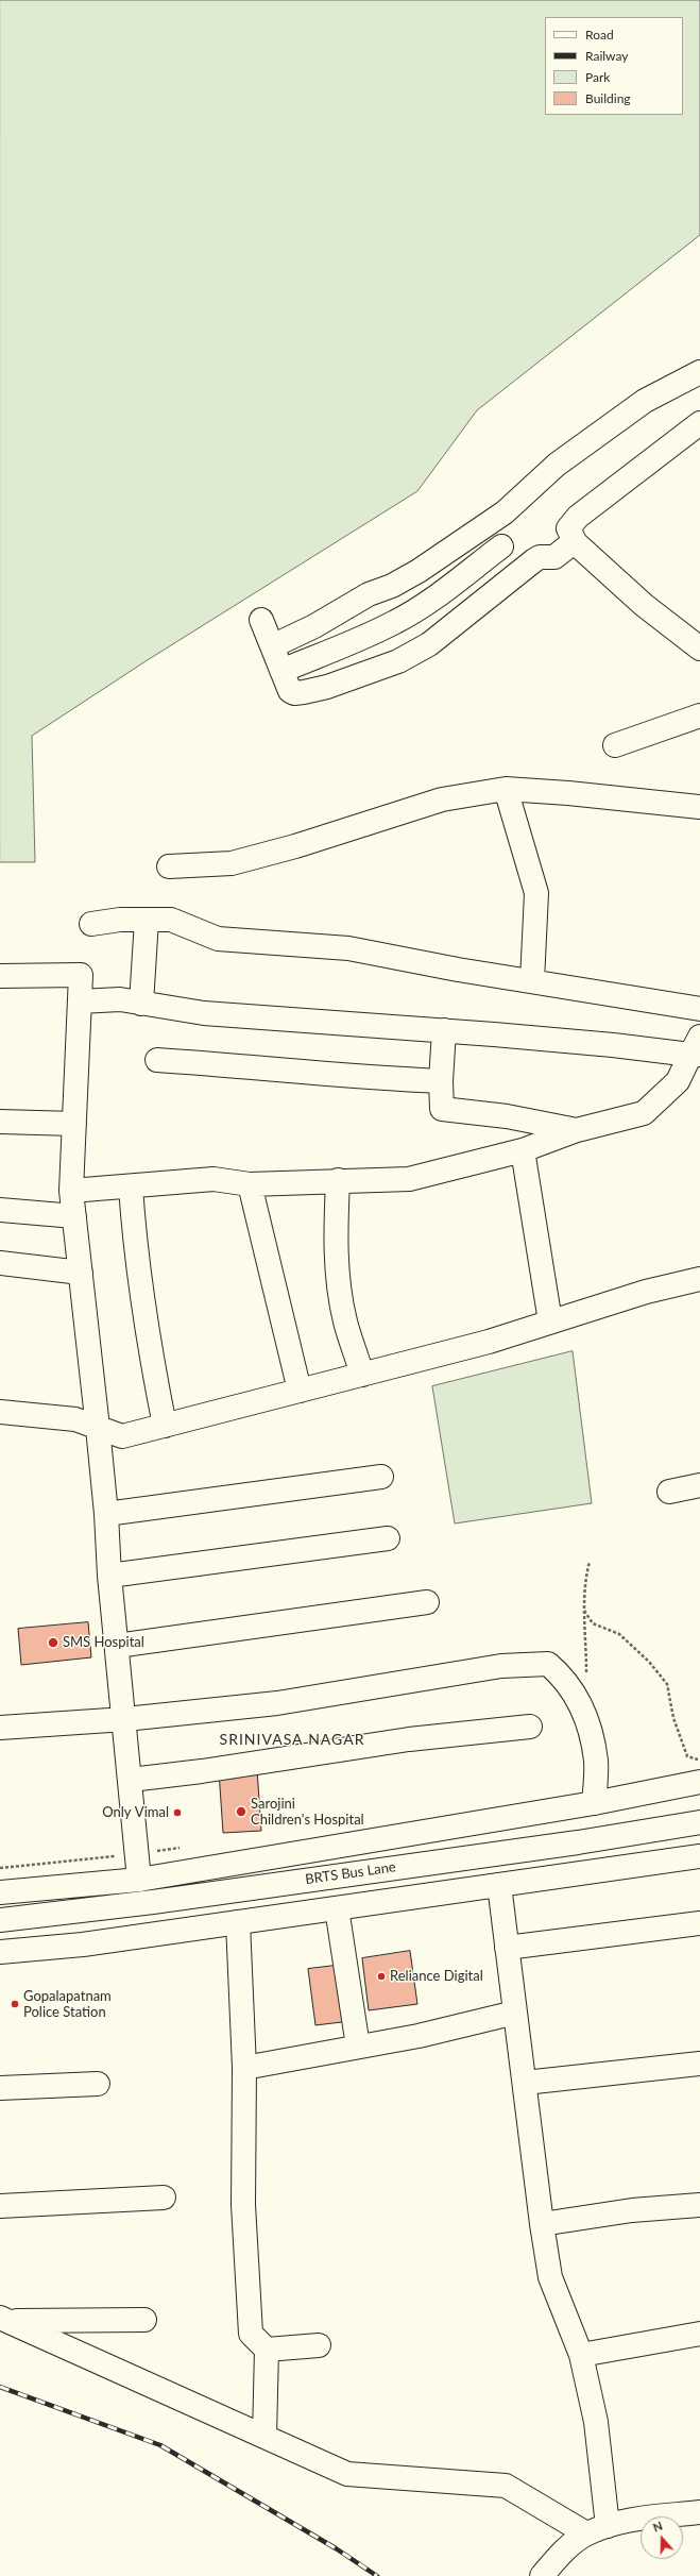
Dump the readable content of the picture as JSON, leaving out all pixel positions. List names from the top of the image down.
{
  "streets": {
    "street": ["BRTS Bus Lane"]
  },
  "districts": ["SRINIVASA NAGAR"],
  "places": [
    "SMS Hospital",
    "Sarojini Children's Hospital",
    "Only Vimal",
    "Reliance Digital",
    "Gopalapatnam Police Station"
  ],
  "legend": [
    "Road",
    "Railway",
    "Park",
    "Building"
  ],
  "north": "top"
}
